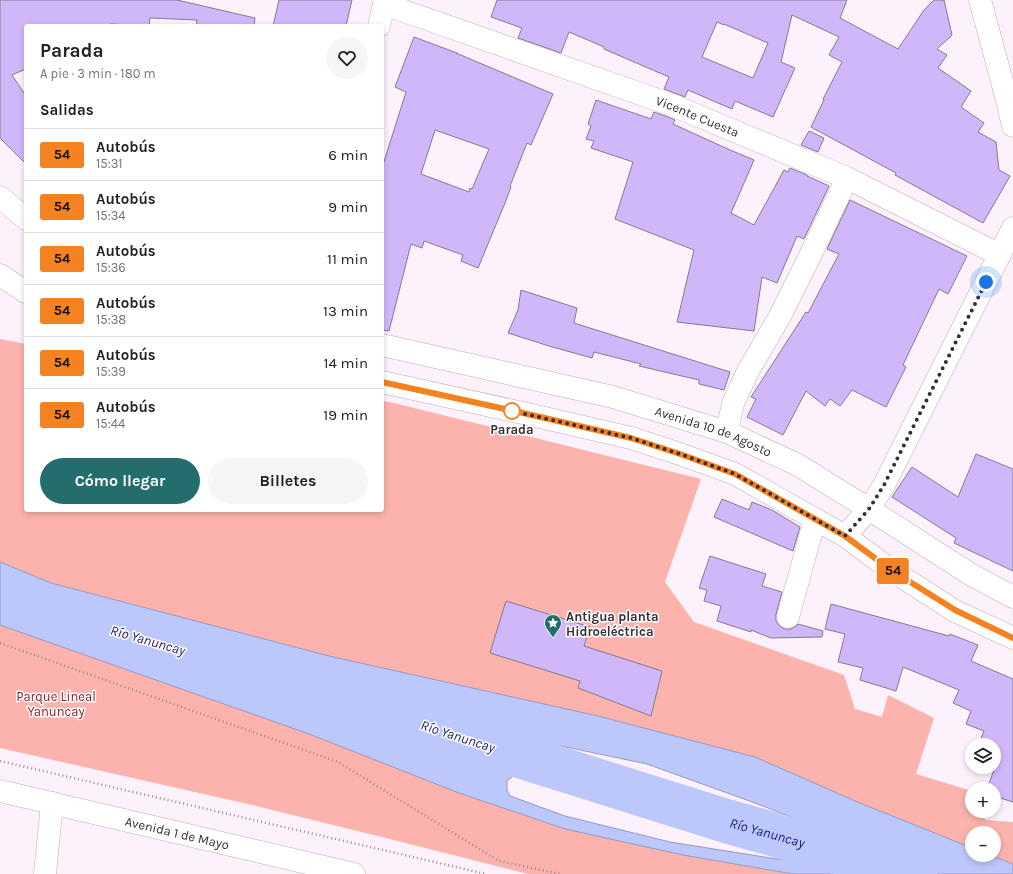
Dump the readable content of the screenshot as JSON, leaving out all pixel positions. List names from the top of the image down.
{
  "streets": {
    "main road": ["Vicente Cuesta", "Avenida 10 de Agosto", "Avenida 1 de Mayo"]
  },
  "water": ["Río Yanuncay"],
  "parks": ["Parque Lineal Yanuncay"],
  "places": {
    "other": ["Parada"],
    "place": ["Antigua planta Hidroeléctrica"]
  },
  "lines": ["bus line 54"],
  "page": {
    "on_map": "54",
    "heading": [
      ["Parada", "A pie · 3 min · 180 m"],
      "Salidas"
    ],
    "list": [
      {
        "mark": "54",
        "name": "Autobús",
        "note": "15:31",
        "value": "6 min"
      },
      {
        "mark": "54",
        "name": "Autobús",
        "note": "15:34",
        "value": "9 min"
      },
      {
        "mark": "54",
        "name": "Autobús",
        "note": "15:36",
        "value": "11 min"
      },
      {
        "mark": "54",
        "name": "Autobús",
        "note": "15:38",
        "value": "13 min"
      },
      {
        "mark": "54",
        "name": "Autobús",
        "note": "15:39",
        "value": "14 min"
      },
      {
        "mark": "54",
        "name": "Autobús",
        "note": "15:44",
        "value": "19 min"
      }
    ],
    "buttons": ["Cómo llegar", "Billetes"],
    "map_buttons": ["+", "−"]
  }
}
